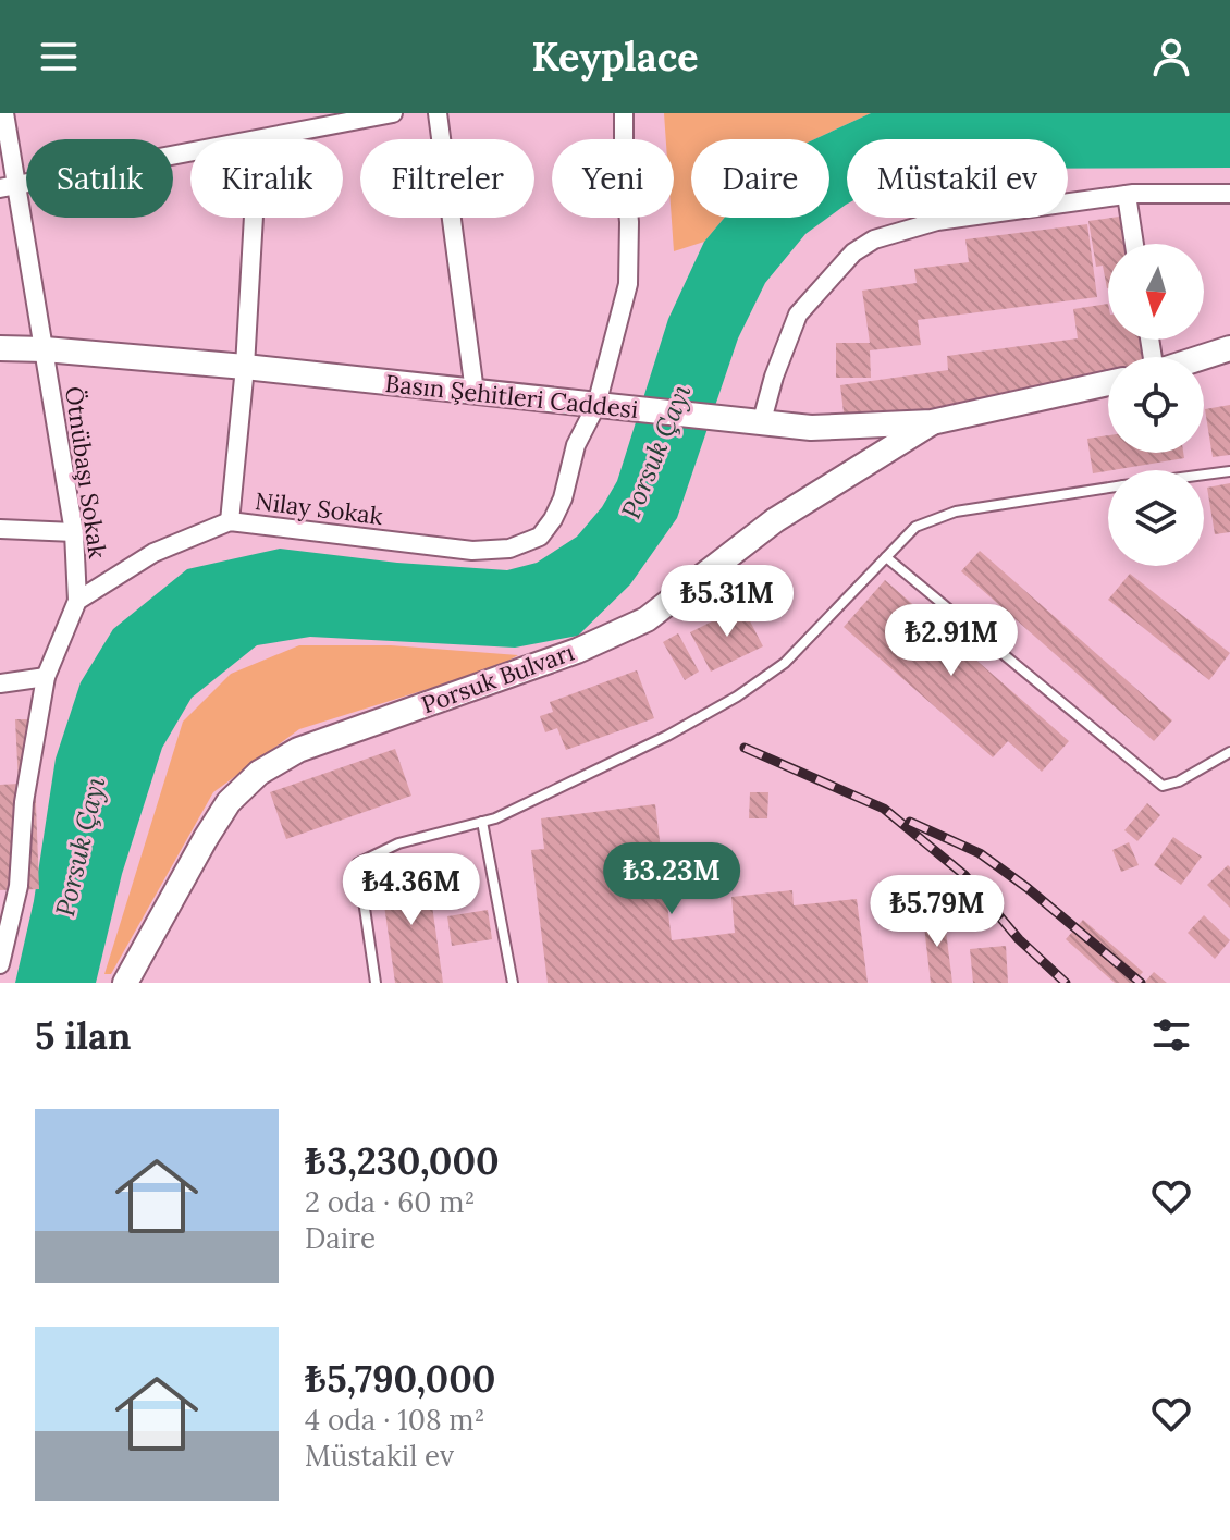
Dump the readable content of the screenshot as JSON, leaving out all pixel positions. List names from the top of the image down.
{
  "streets": {
    "main road": ["Basın Şehitleri Caddesi", "Porsuk Bulvarı"],
    "street": ["Ötnübaşı Sokak", "Nilay Sokak"]
  },
  "crossings": [
    ["Basın Şehitleri Caddesi", "Ötnübaşı Sokak"],
    ["Basın Şehitleri Caddesi", "Nilay Sokak"],
    ["Basın Şehitleri Caddesi", "Porsuk Bulvarı"],
    ["Ötnübaşı Sokak", "Nilay Sokak"]
  ],
  "water": ["Porsuk Çayı"],
  "north": "bottom",
  "page": {
    "header": "Keyplace",
    "chip": [
      "Satılık",
      "Kiralık",
      "Filtreler",
      "Yeni",
      "Daire",
      "Müstakil ev"
    ],
    "price": [
      "₺5.31M",
      "₺2.91M",
      "₺3.23M",
      "₺4.36M",
      "₺5.79M"
    ],
    "heading": "5 ilan",
    "list": [
      {
        "name": "₺3,230,000",
        "note": "2 oda · 60 m² · Daire"
      },
      {
        "name": "₺5,790,000",
        "note": "4 oda · 108 m² · Müstakil ev"
      }
    ]
  }
}
